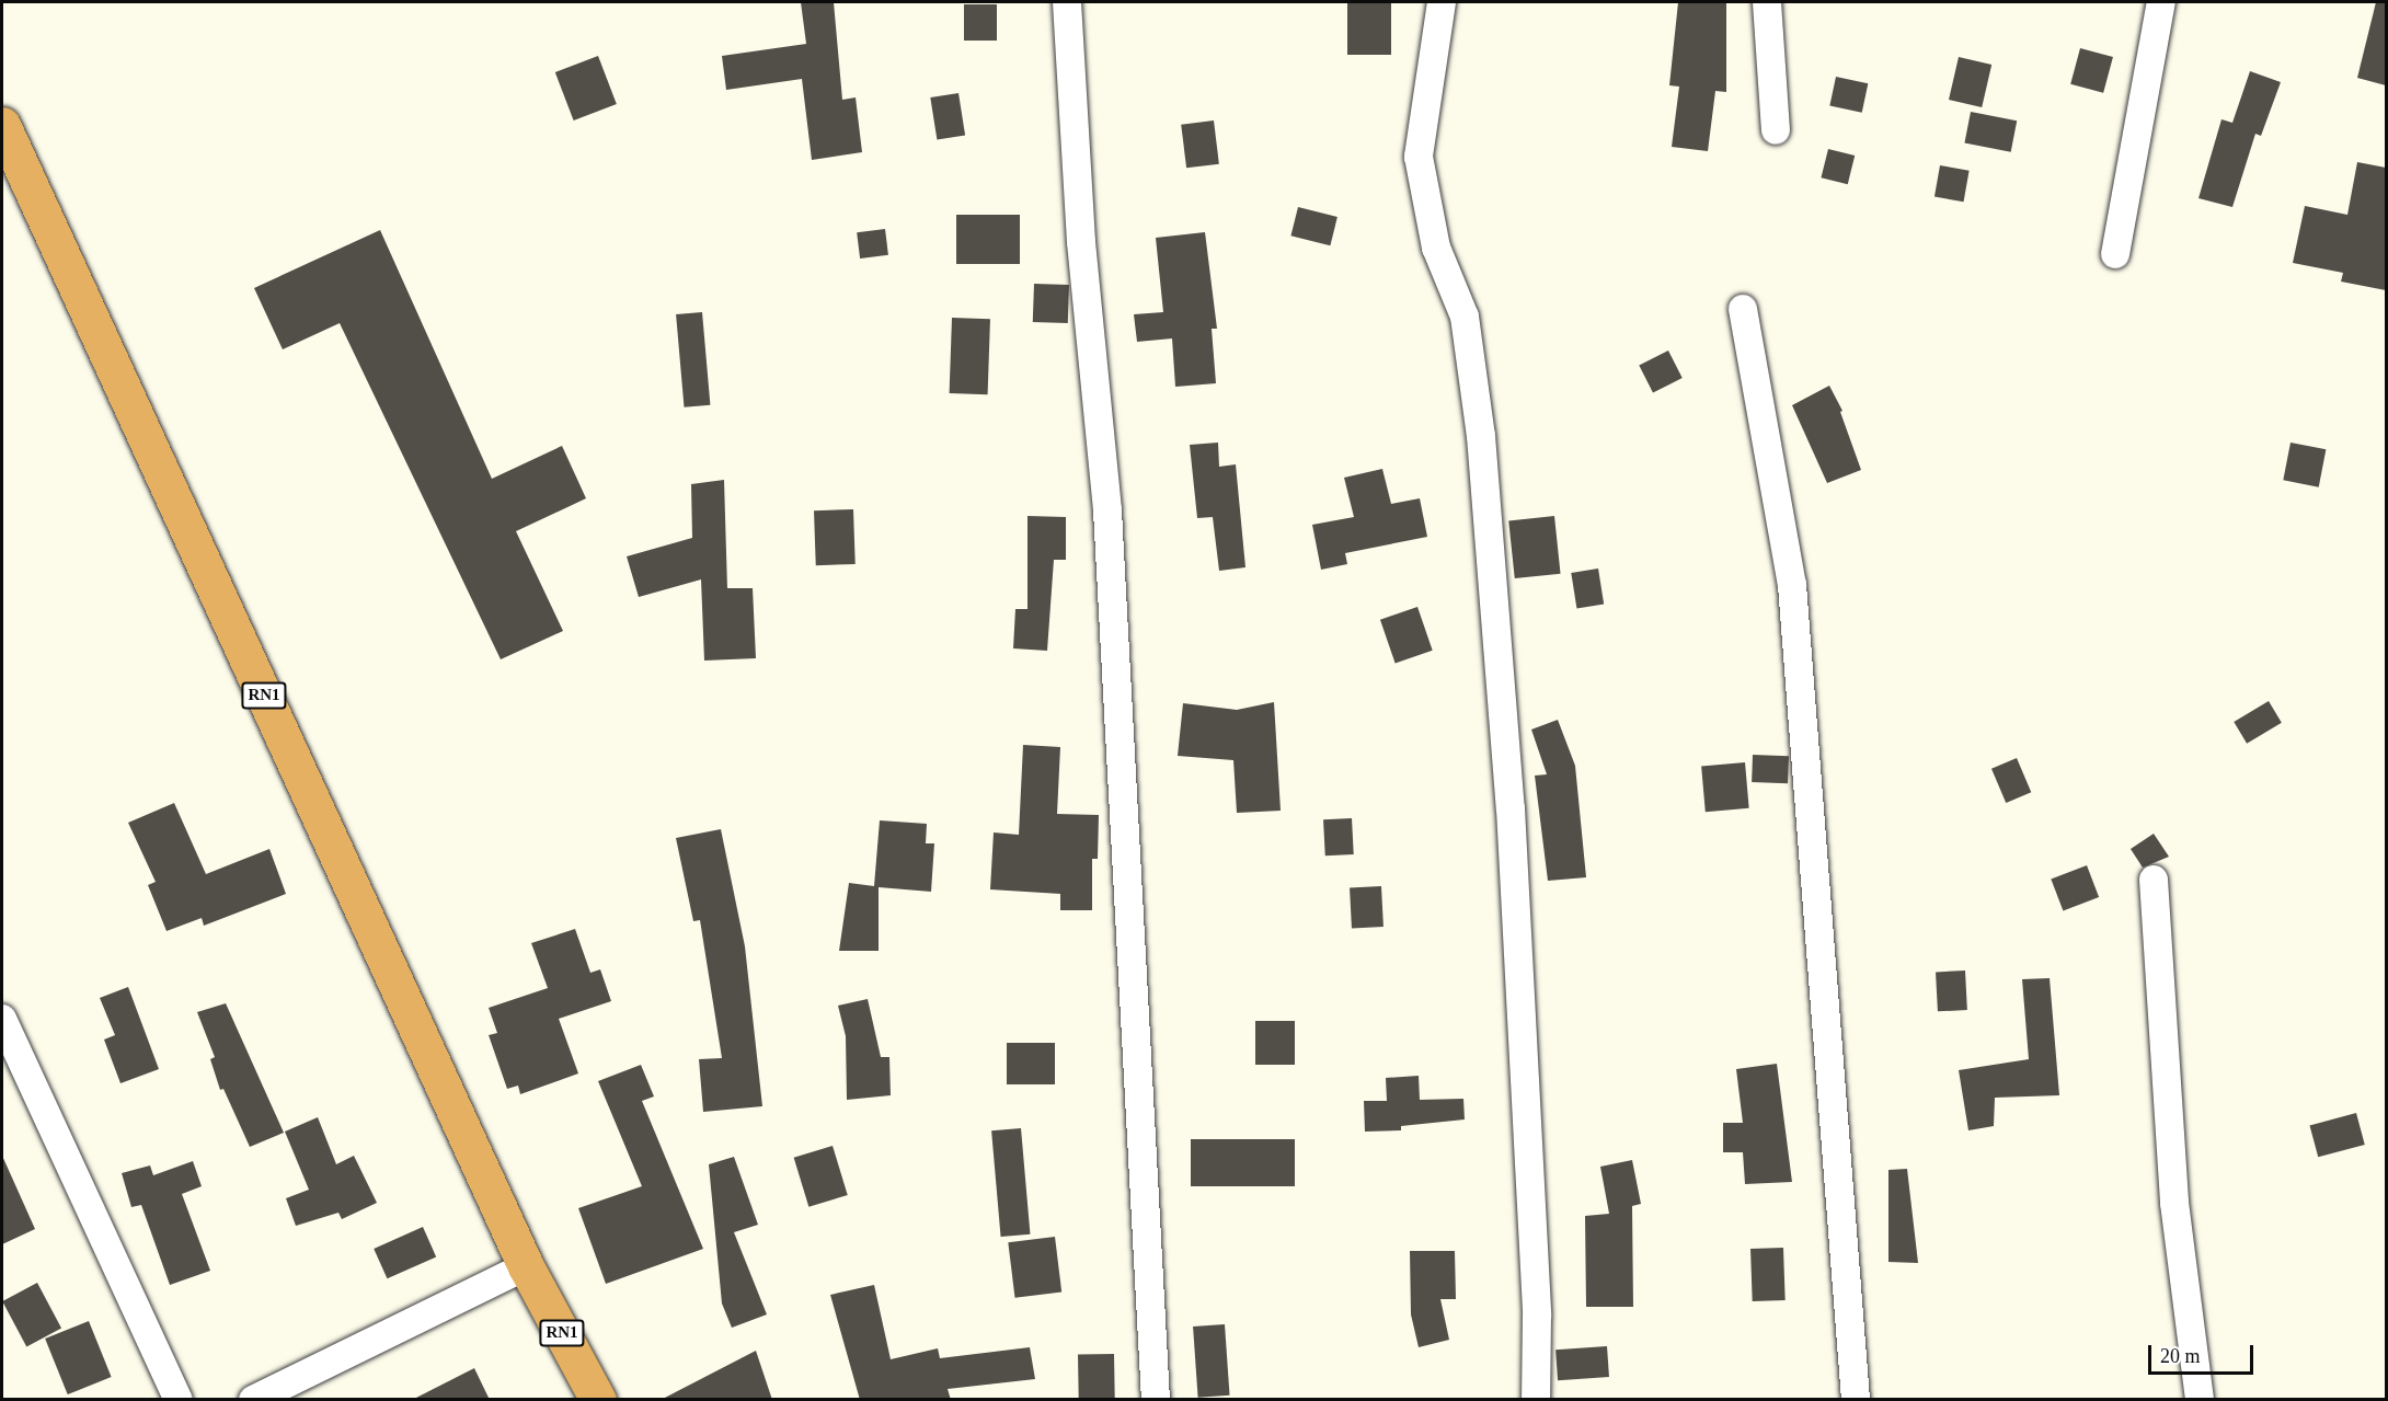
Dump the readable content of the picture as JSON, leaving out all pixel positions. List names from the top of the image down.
{
  "streets": {
    "highway": ["RN1"]
  },
  "scale_bar": "20 m"
}
